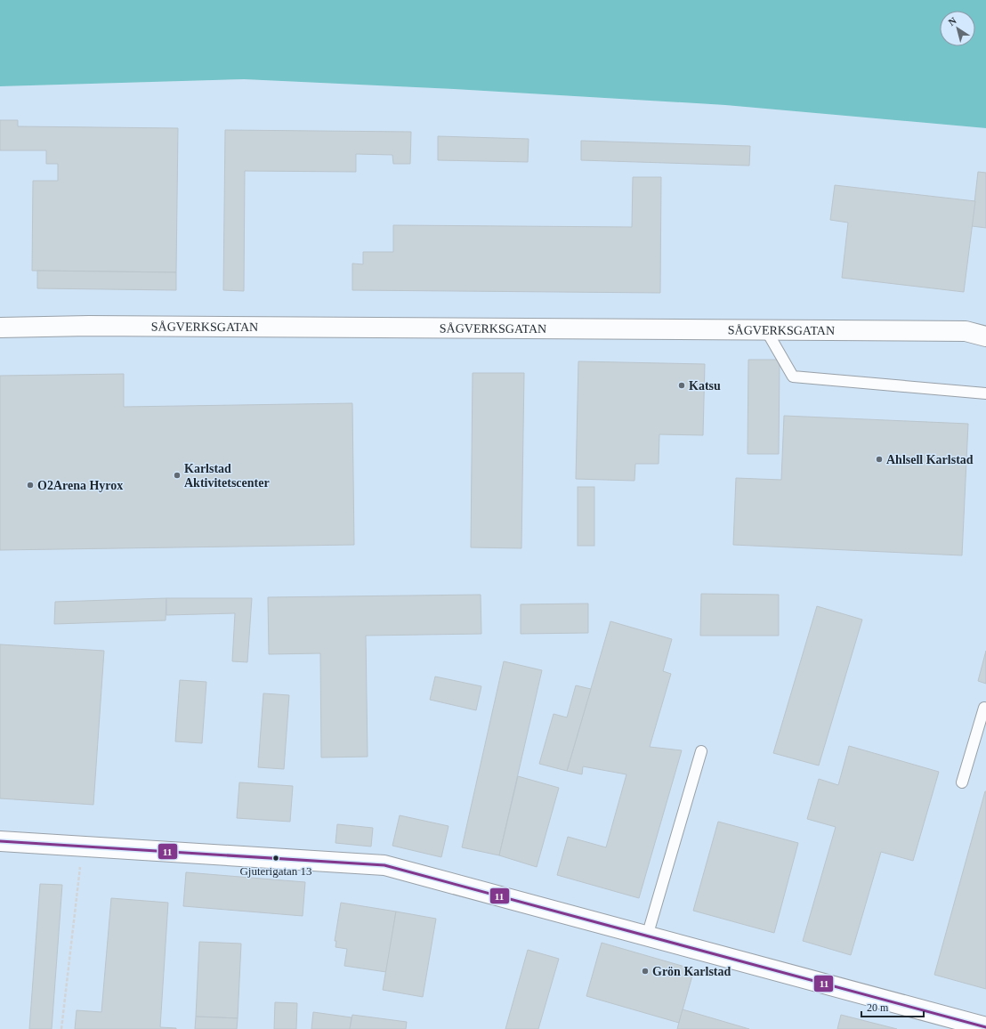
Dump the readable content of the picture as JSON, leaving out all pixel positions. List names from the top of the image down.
{
  "streets": {
    "street": ["SÅGVERKSGATAN"]
  },
  "places": [
    "Katsu",
    "Ahlsell Karlstad",
    "Karlstad Aktivitetscenter",
    "O2Arena Hyrox",
    "Gjuterigatan 13",
    "Grön Karlstad"
  ],
  "lines": ["transit line 11"],
  "scale_bar": "20 m",
  "north": "top left"
}
